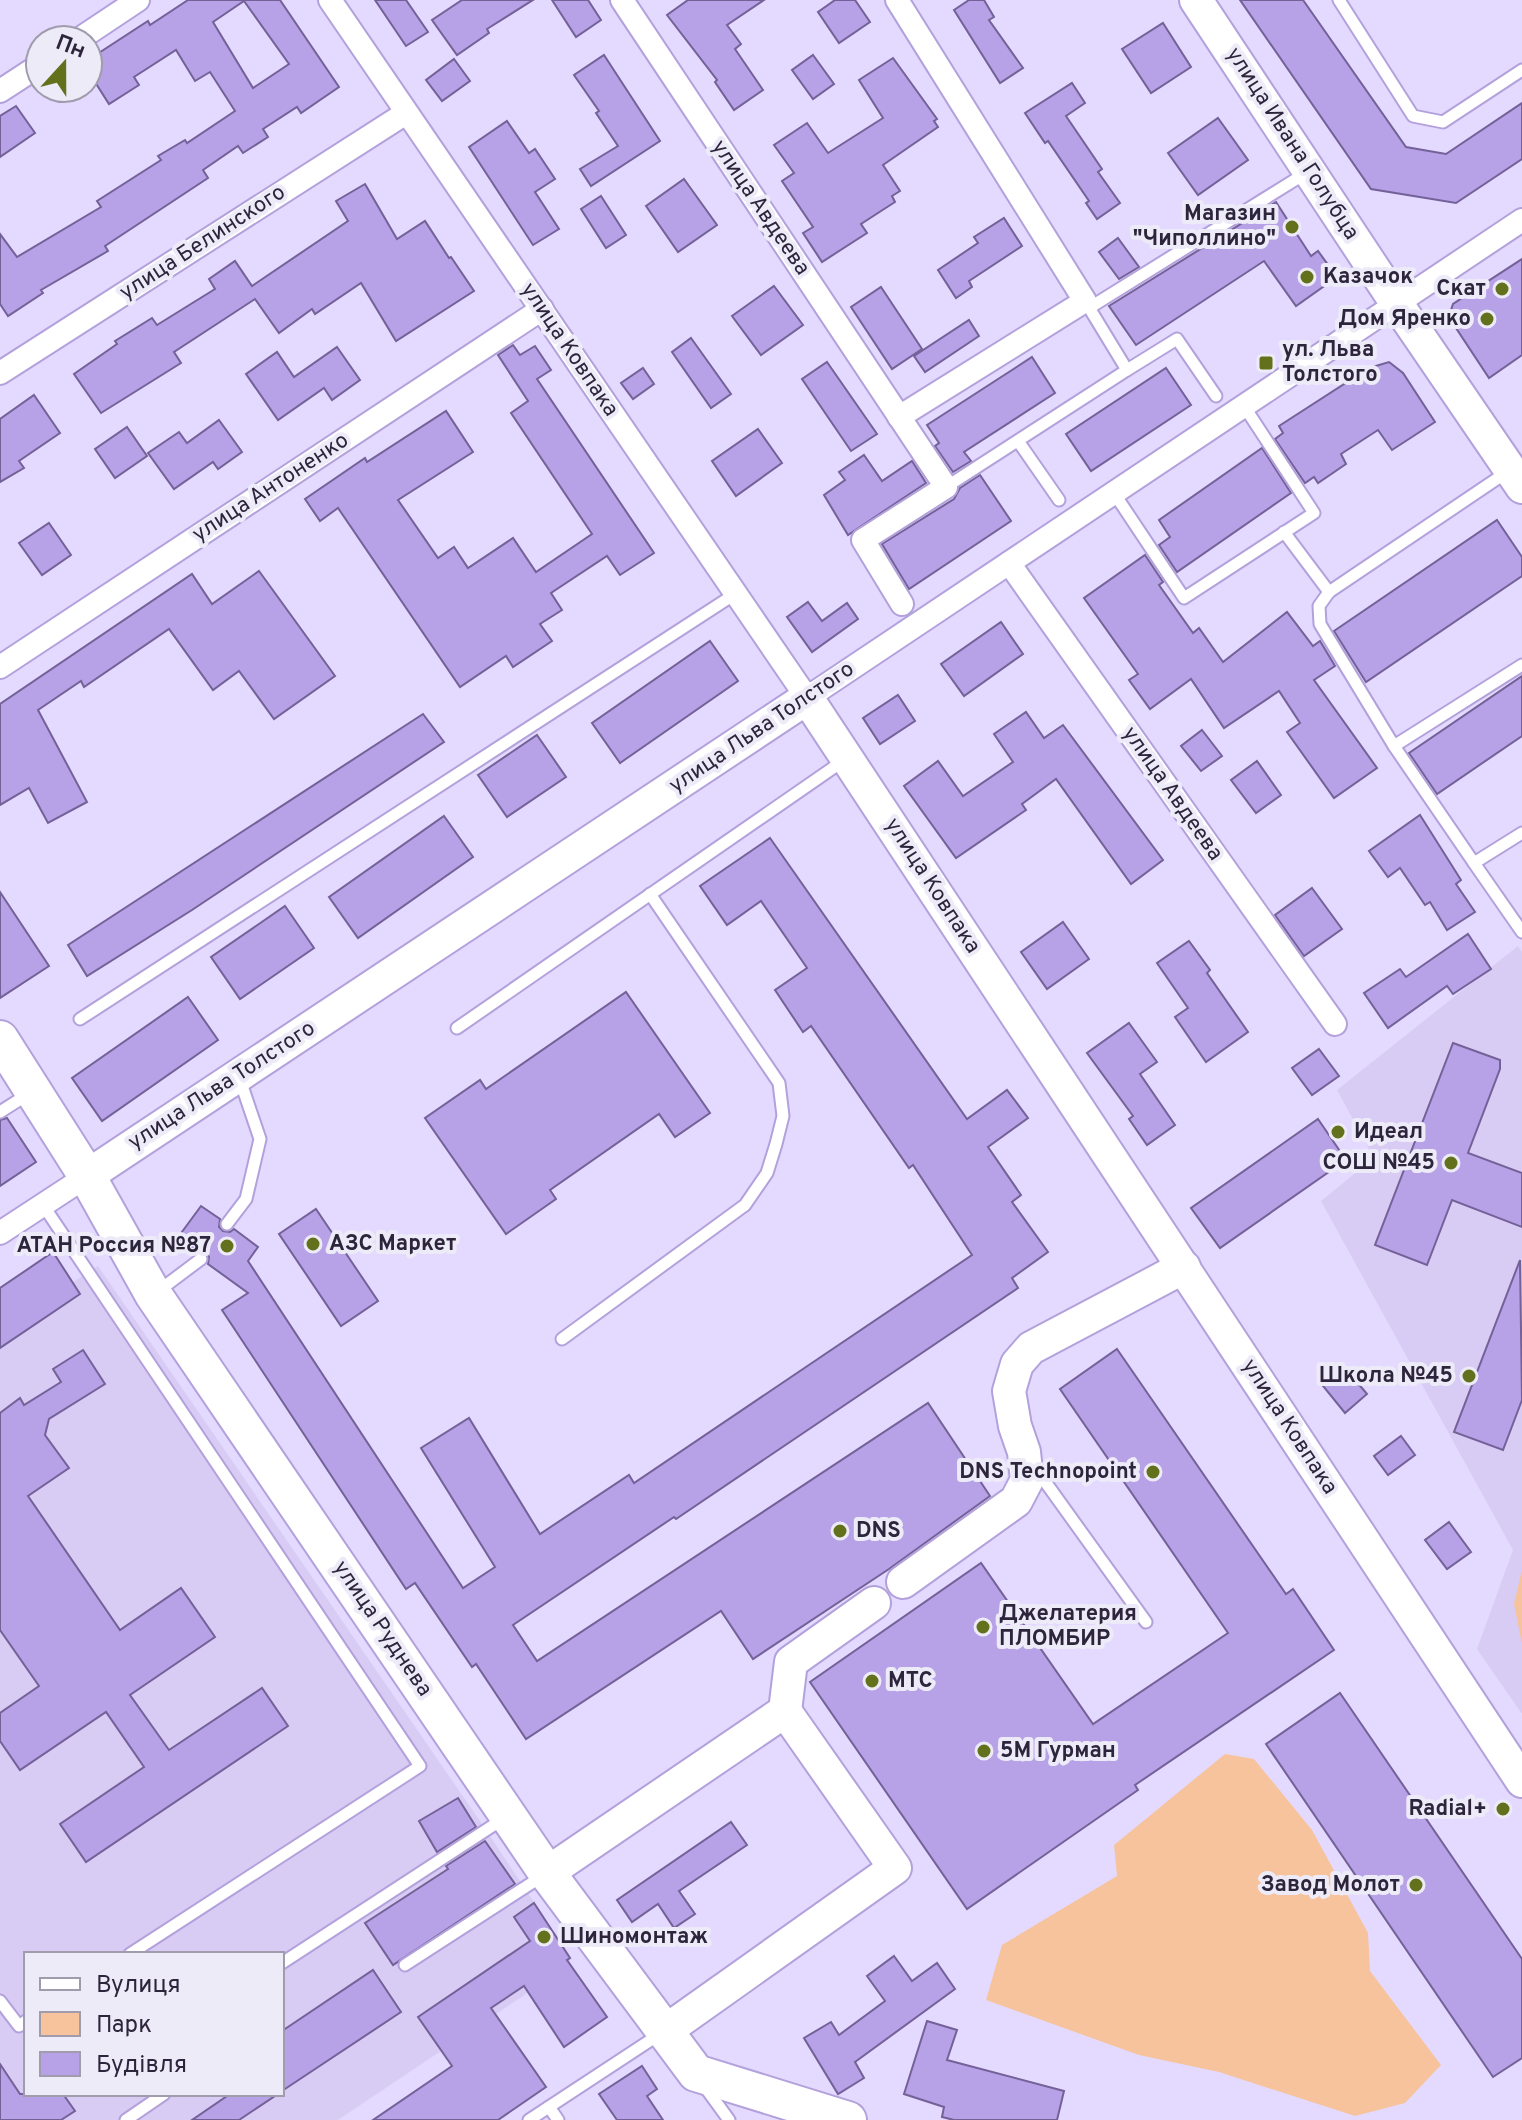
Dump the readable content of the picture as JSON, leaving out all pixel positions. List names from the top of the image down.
{
  "streets": {
    "main road": [
      "улица Ивана Голубца",
      "улица Ковпака",
      "улица Льва Толстого",
      "улица Руднева"
    ],
    "street": ["улица Авдеева", "улица Белинского", "улица Антоненко"]
  },
  "crossings": [
    ["улица Ивана Голубца", "улица Льва Толстого"],
    ["улица Авдеева", "улица Льва Толстого"],
    ["улица Белинского", "улица Ковпака"],
    ["улица Ковпака", "улица Антоненко"],
    ["улица Ковпака", "улица Льва Толстого"],
    ["улица Льва Толстого", "улица Руднева"]
  ],
  "places": {
    "other": [
      "Магазин \"Чиполлино\"",
      "Казачок",
      "Скат",
      "Дом Яренко",
      "Идеал",
      "СОШ №45",
      "АЗС Маркет",
      "АТАН Россия №87",
      "Школа №45",
      "DNS Technopoint",
      "DNS",
      "Джелатерия ПЛОМБИР",
      "МТС",
      "5М Гурман",
      "Radial+",
      "Завод Молот",
      "Шиномонтаж"
    ],
    "transit": ["ул. Льва Толстого"]
  },
  "legend": ["Вулиця", "Парк", "Будівля"],
  "north": "top"
}
